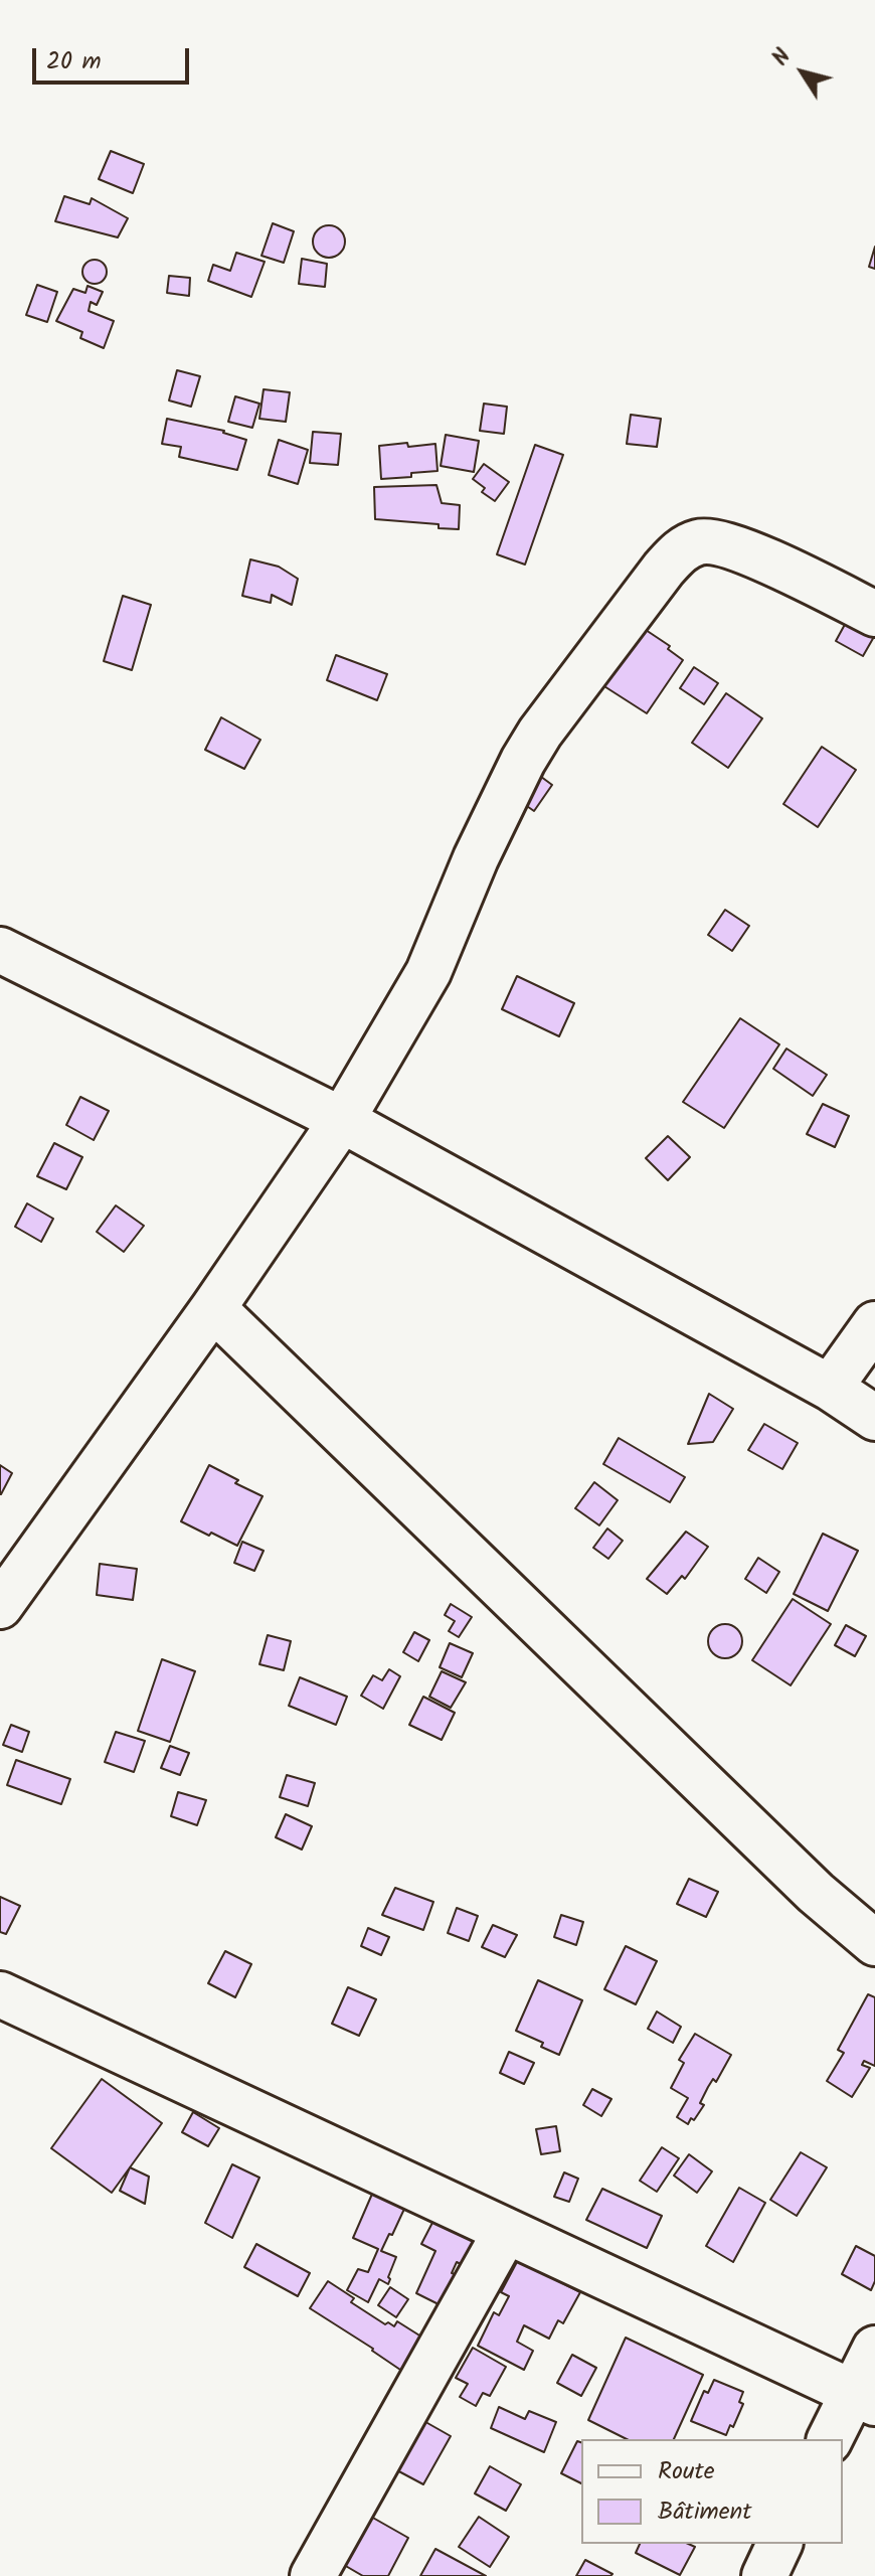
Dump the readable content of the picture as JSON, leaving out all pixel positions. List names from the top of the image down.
{
  "legend": ["Route", "Bâtiment"],
  "scale_bar": "20 m",
  "north": "top left"
}
